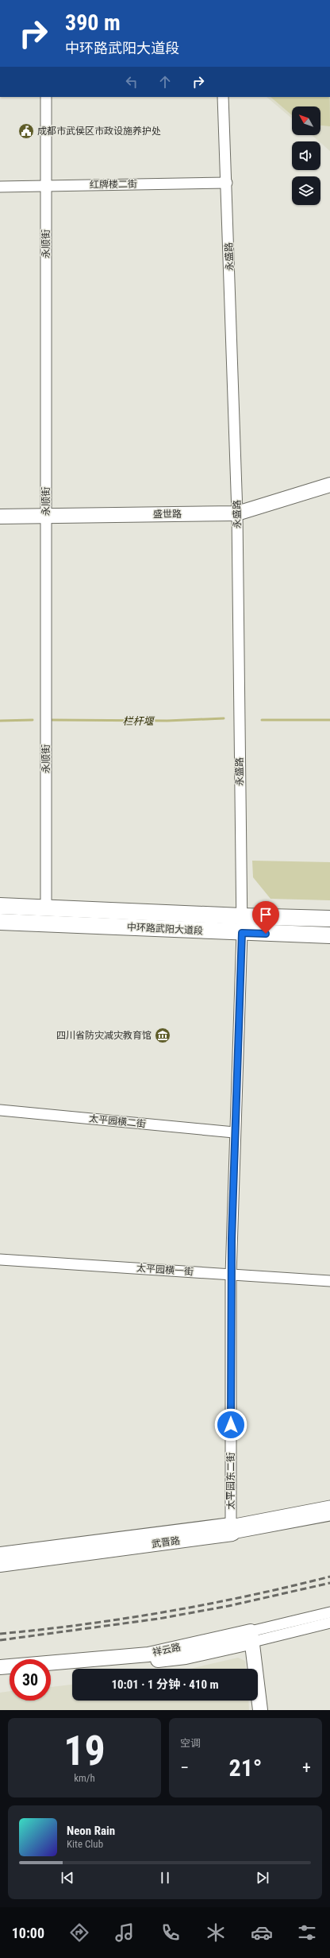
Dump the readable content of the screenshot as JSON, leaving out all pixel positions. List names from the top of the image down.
{
  "streets": {
    "main road": ["中环路武阳大道段"],
    "street": [
      "红牌楼二街",
      "永顺街",
      "永盛路",
      "盛世路",
      "太平园横二街",
      "太平园横一街",
      "太平园东二街",
      "武晋路",
      "祥云路"
    ]
  },
  "crossings": [
    ["红牌楼二街", "永顺街"],
    ["红牌楼二街", "永盛路"],
    ["永顺街", "盛世路"],
    ["永顺街", "中环路武阳大道段"],
    ["永盛路", "盛世路"],
    ["永盛路", "中环路武阳大道段"],
    ["永盛路", "太平园东二街"],
    ["中环路武阳大道段", "太平园东二街"],
    ["太平园横二街", "太平园东二街"],
    ["太平园横一街", "太平园东二街"],
    ["太平园东二街", "武晋路"]
  ],
  "water": ["栏杆堰"],
  "places": {
    "public building": ["成都市武侯区市政设施养护处"],
    "museum": ["四川省防灾减灾教育馆"]
  },
  "north": "top left",
  "page": {
    "turn": ["390 m", "中环路武阳大道段"],
    "limit": "30",
    "trip": "10:01 · 1 分钟 · 410 m",
    "tile": [
      ["19", "km/h"],
      "空调"
    ],
    "heat": ["−", "21°", "+"],
    "song": ["Neon Rain", "Kite Club"],
    "tabs": "10:00"
  }
}
